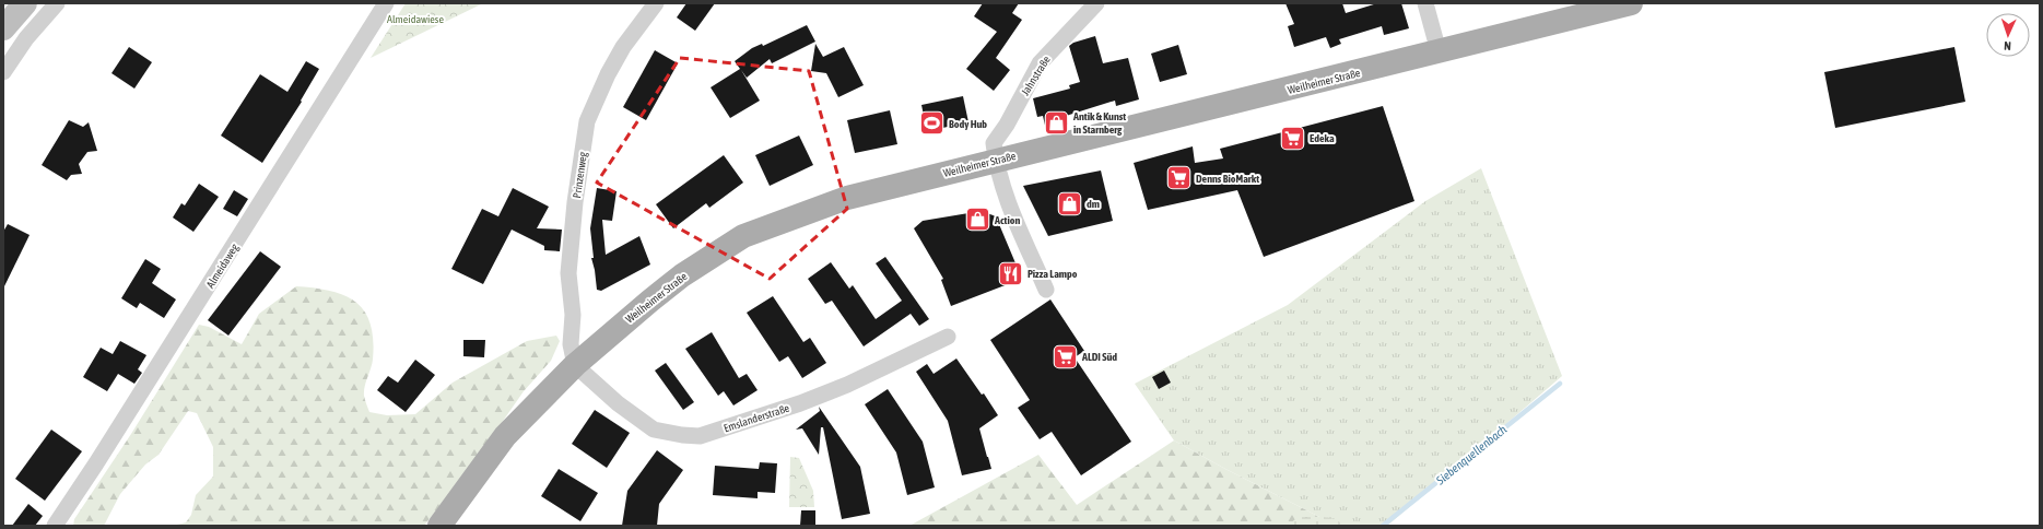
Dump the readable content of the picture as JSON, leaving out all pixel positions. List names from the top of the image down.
{
  "streets": {
    "main road": ["Weilheimer Straße"],
    "street": [
      "Jahnstraße",
      "Prinzenweg",
      "Almeidaweg",
      "Emslanderstraße"
    ]
  },
  "crossings": [
    ["Jahnstraße", "Weilheimer Straße"],
    ["Weilheimer Straße", "Prinzenweg"],
    ["Weilheimer Straße", "Emslanderstraße"],
    ["Prinzenweg", "Emslanderstraße"]
  ],
  "water": ["Siebenquellenbach"],
  "parks": ["Almeidawiese"],
  "places": {
    "shop": ["Antik & Kunst in Starnberg", "dm", "Action"],
    "sports": ["Body Hub"],
    "supermarket": ["Edeka", "Denns BioMarkt", "ALDI Süd"],
    "restaurant": ["Pizza Lampo"]
  },
  "north": "bottom"
}
